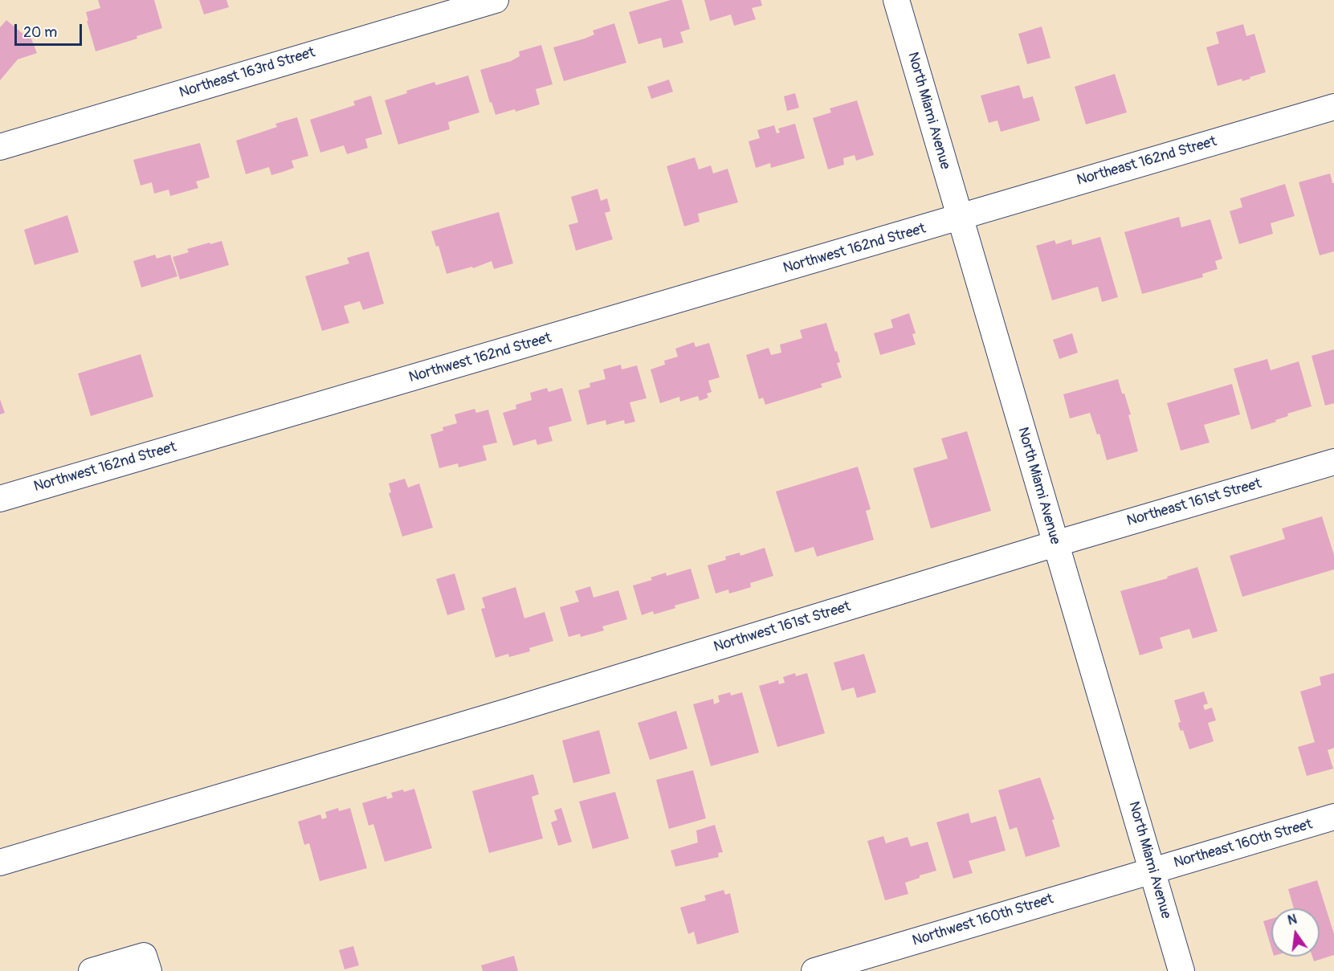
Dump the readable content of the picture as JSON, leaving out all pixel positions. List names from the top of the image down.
{
  "streets": {
    "street": [
      "Northeast 163rd Street",
      "North Miami Avenue",
      "Northeast 162nd Street",
      "Northwest 162nd Street",
      "Northeast 161st Street",
      "Northwest 161st Street",
      "Northeast 160th Street",
      "Northwest 160th Street"
    ]
  },
  "crossings": [
    ["North Miami Avenue", "Northeast 162nd Street"],
    ["North Miami Avenue", "Northwest 162nd Street"],
    ["North Miami Avenue", "Northeast 161st Street"],
    ["North Miami Avenue", "Northwest 161st Street"],
    ["North Miami Avenue", "Northeast 160th Street"],
    ["North Miami Avenue", "Northwest 160th Street"],
    ["Northeast 162nd Street", "Northwest 162nd Street"],
    ["Northeast 161st Street", "Northwest 161st Street"],
    ["Northeast 160th Street", "Northwest 160th Street"]
  ],
  "scale_bar": "20 m",
  "north": "top"
}
